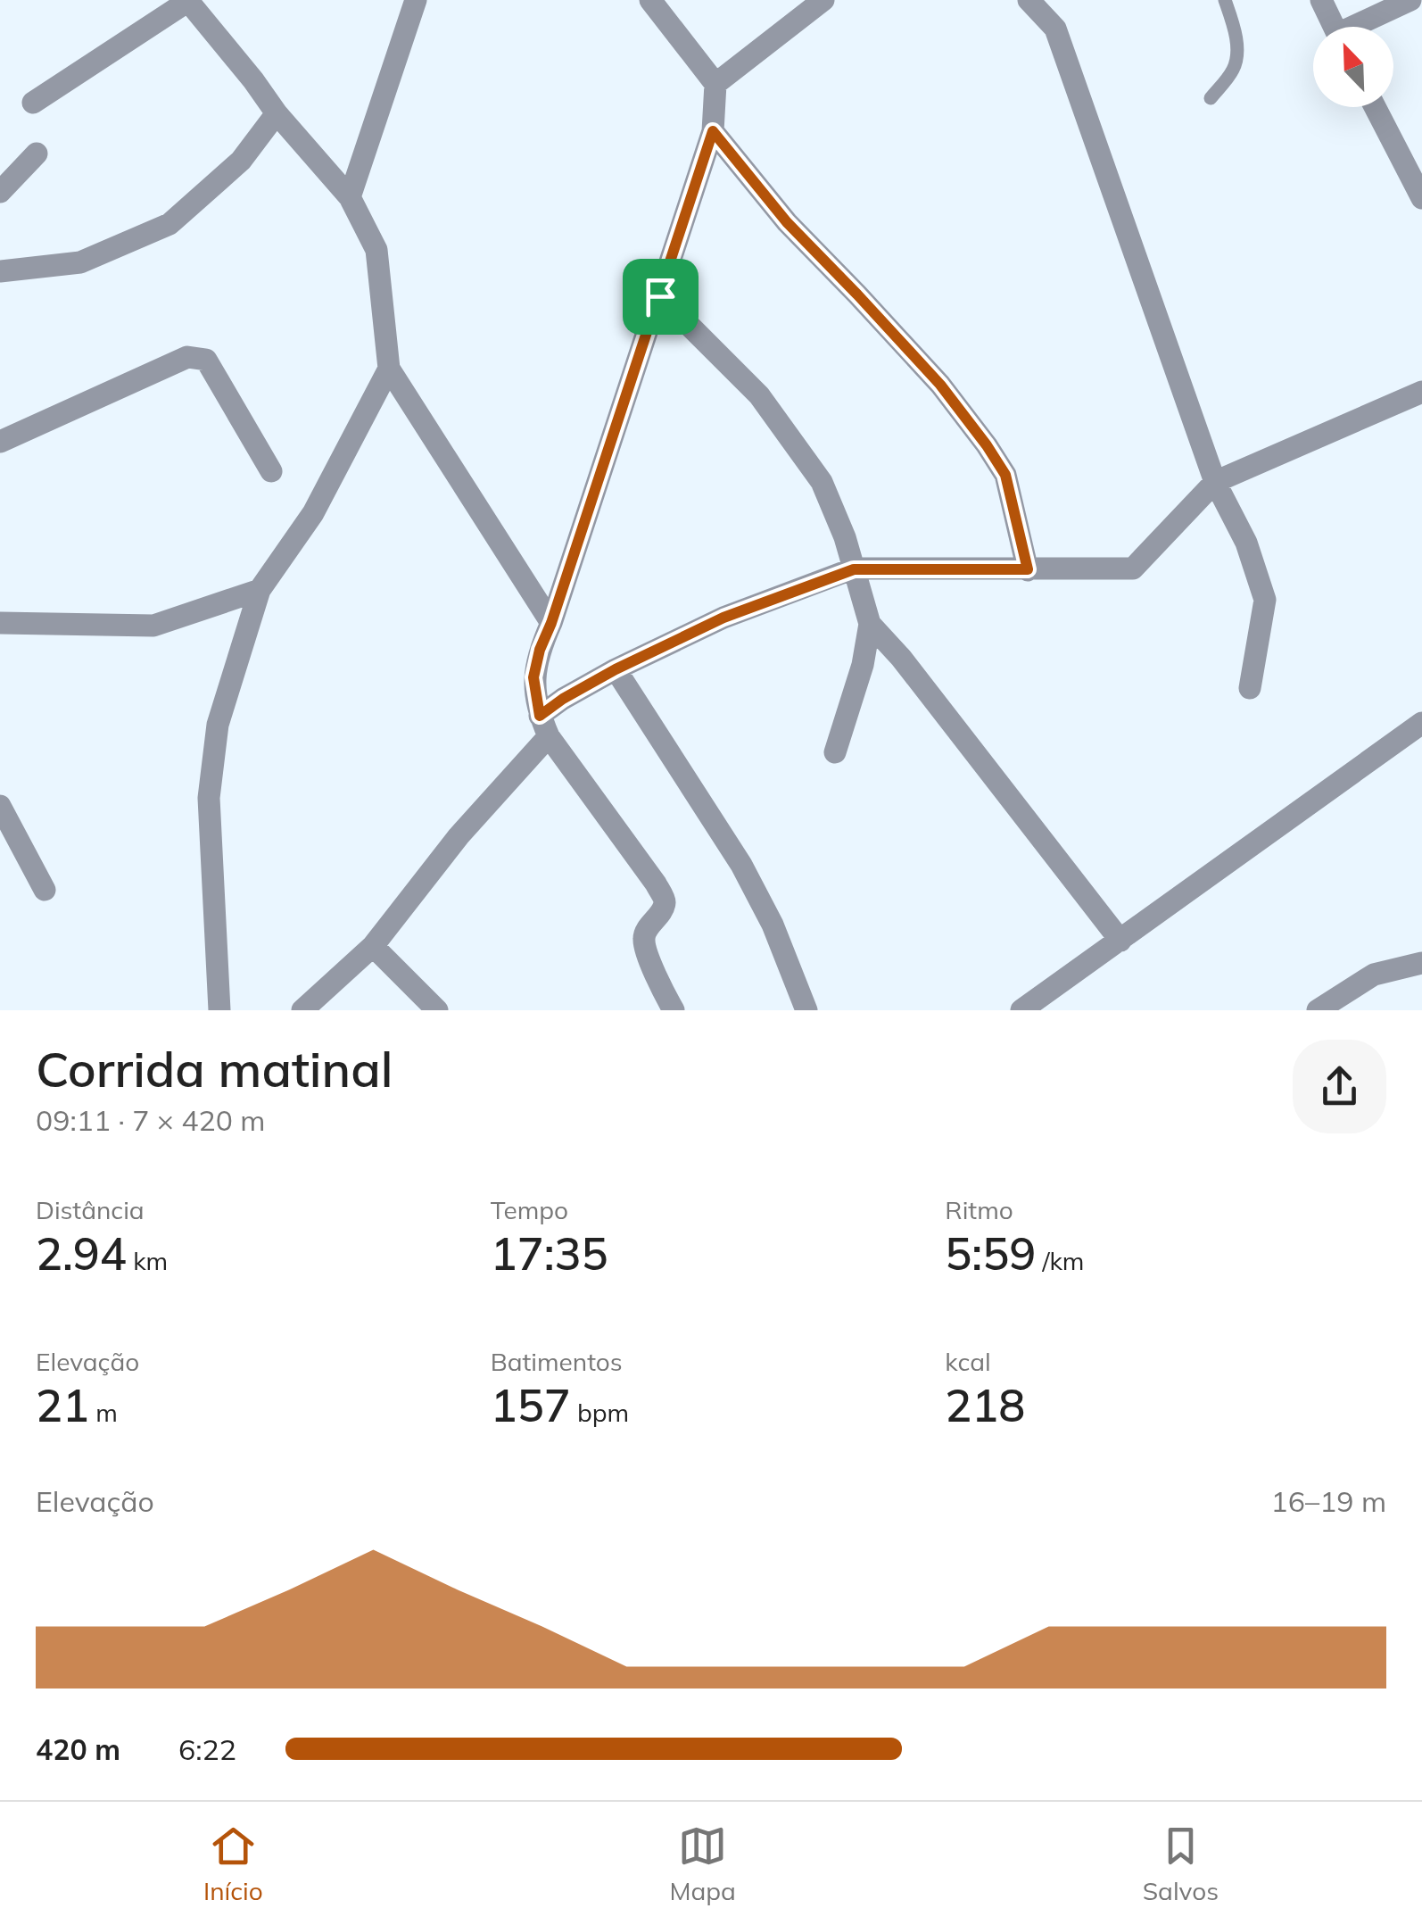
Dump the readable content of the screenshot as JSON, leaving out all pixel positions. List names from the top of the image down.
{
  "north": "top left",
  "page": {
    "heading": ["Corrida matinal", "09:11 · 7 × 420 m"],
    "stats": [
      ["Distância", "2.94 km"],
      ["Tempo", "17:35"],
      ["Ritmo", "5:59 /km"],
      ["Elevação", "21 m"],
      ["Batimentos", "157 bpm"],
      ["kcal", "218"]
    ],
    "chart": ["Elevação", "16–19 m"],
    "list": [
      {
        "name": "420 m",
        "note": "6:22"
      }
    ],
    "tabs": ["Início", "Mapa", "Salvos"]
  }
}
